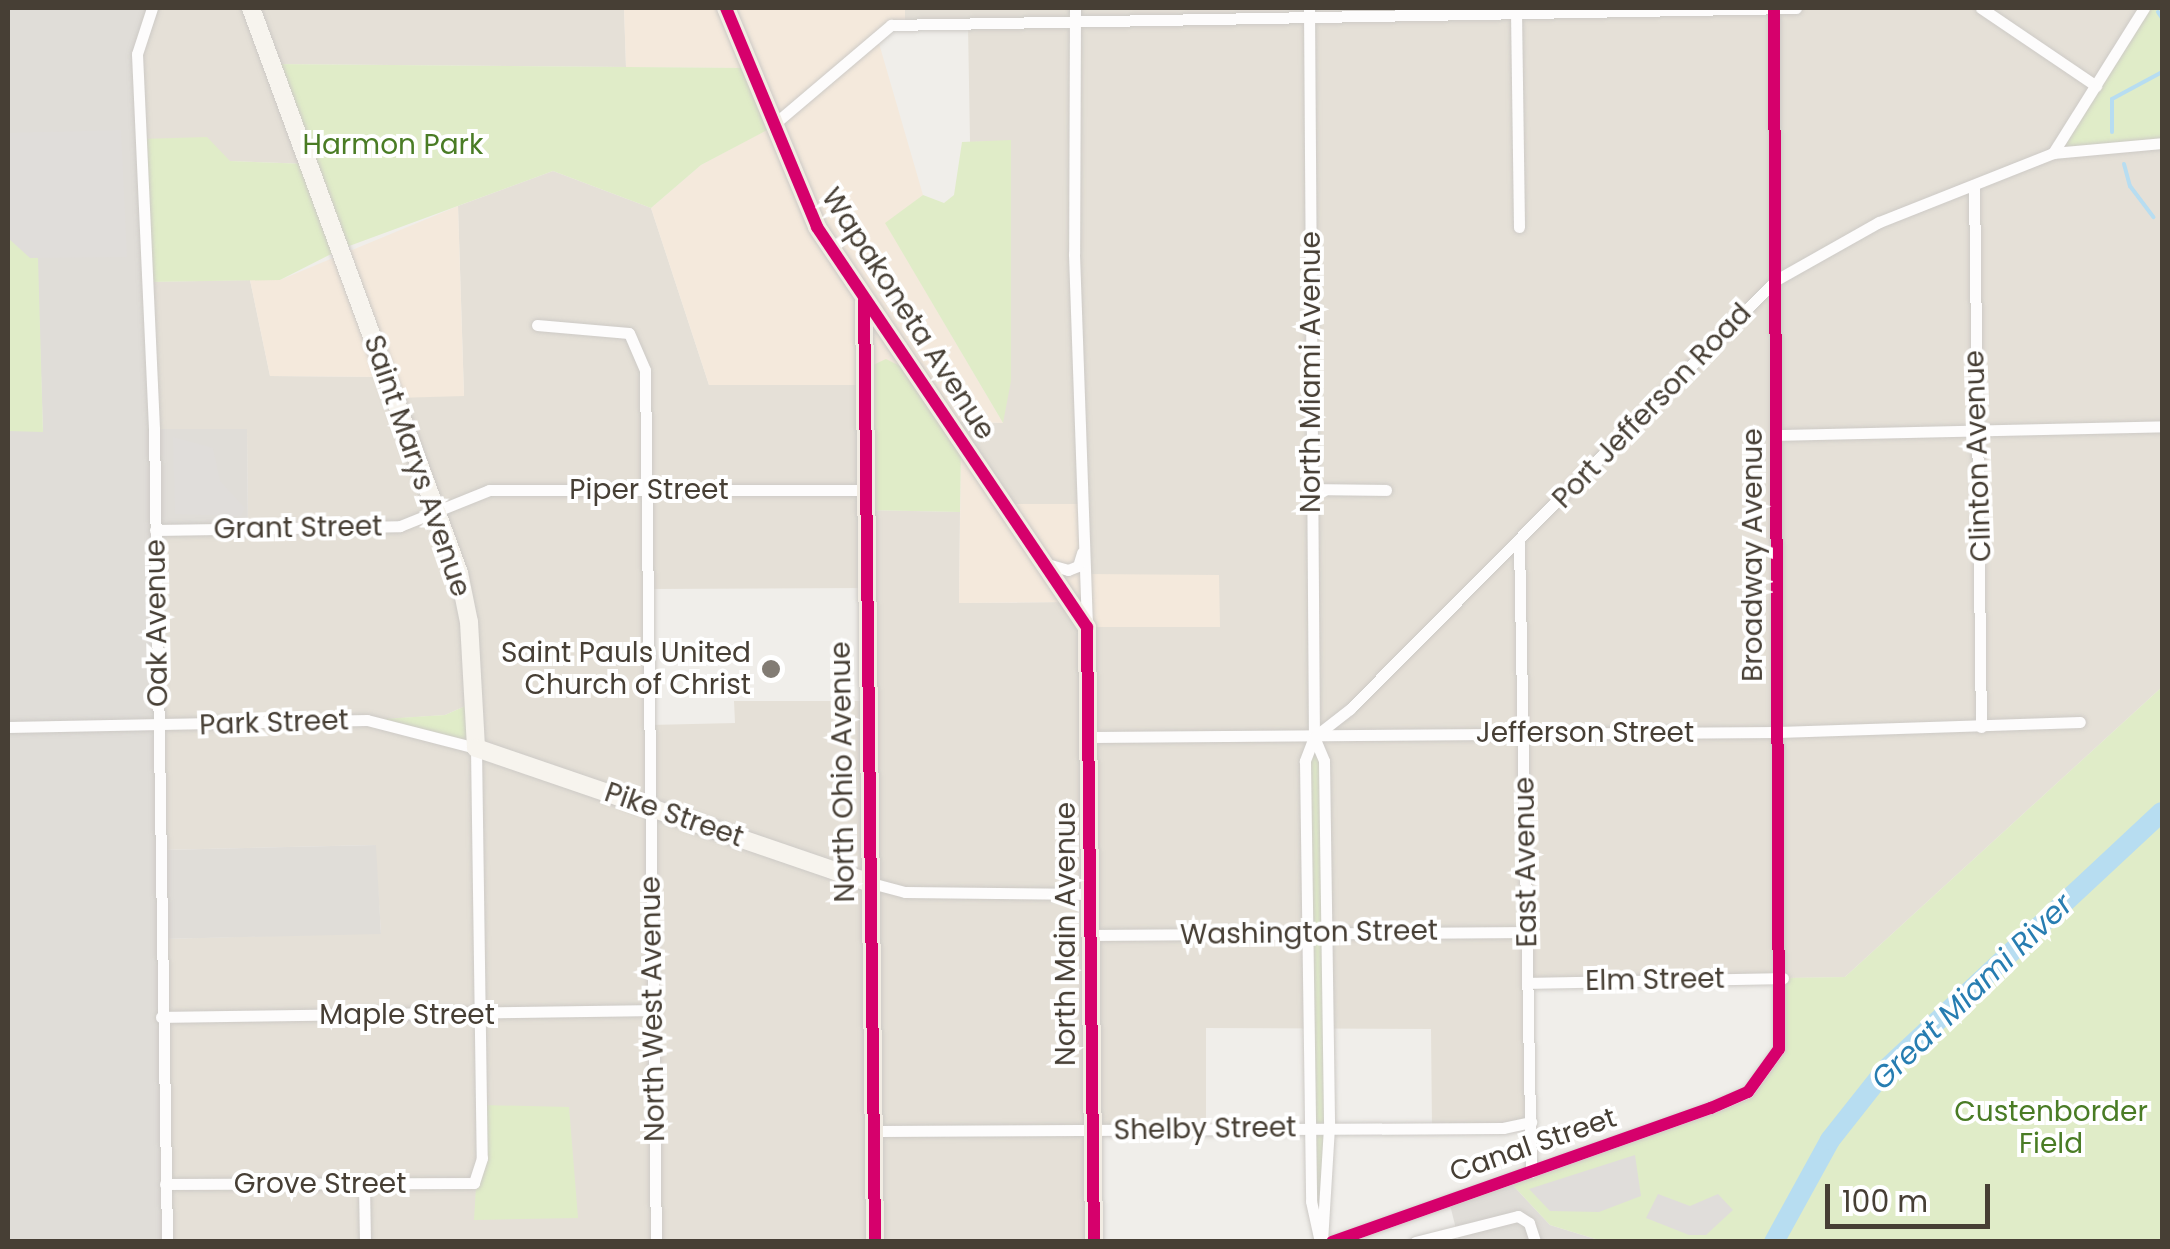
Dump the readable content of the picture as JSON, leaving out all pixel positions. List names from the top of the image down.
{
  "streets": {
    "main road": [
      "Wapakoneta Avenue",
      "Saint Marys Avenue",
      "North Ohio Avenue",
      "Pike Street",
      "North Main Avenue"
    ],
    "street": [
      "North Miami Avenue",
      "Port Jefferson Road",
      "Clinton Avenue",
      "Piper Street",
      "Grant Street",
      "Broadway Avenue",
      "Oak Avenue",
      "Park Street",
      "Jefferson Street",
      "East Avenue",
      "Washington Street",
      "Elm Street",
      "North West Avenue",
      "Maple Street",
      "Shelby Street",
      "Canal Street",
      "Grove Street"
    ]
  },
  "crossings": [
    ["Wapakoneta Avenue", "North Ohio Avenue"],
    ["Wapakoneta Avenue", "North Main Avenue"],
    ["North Miami Avenue", "Port Jefferson Road"],
    ["North Miami Avenue", "Jefferson Street"],
    ["North Miami Avenue", "Washington Street"],
    ["North Miami Avenue", "Shelby Street"],
    ["Port Jefferson Road", "Clinton Avenue"],
    ["Port Jefferson Road", "Broadway Avenue"],
    ["Port Jefferson Road", "Jefferson Street"],
    ["Port Jefferson Road", "East Avenue"],
    ["Clinton Avenue", "Jefferson Street"],
    ["Saint Marys Avenue", "Piper Street"],
    ["Saint Marys Avenue", "Grant Street"],
    ["Saint Marys Avenue", "Park Street"],
    ["Saint Marys Avenue", "Pike Street"],
    ["Saint Marys Avenue", "Maple Street"],
    ["Saint Marys Avenue", "Grove Street"],
    ["Piper Street", "Grant Street"],
    ["Piper Street", "North Ohio Avenue"],
    ["Piper Street", "North West Avenue"],
    ["Grant Street", "Oak Avenue"],
    ["Broadway Avenue", "Jefferson Street"],
    ["Broadway Avenue", "Elm Street"],
    ["Broadway Avenue", "Canal Street"],
    ["Oak Avenue", "Park Street"],
    ["Oak Avenue", "Maple Street"],
    ["Oak Avenue", "Grove Street"],
    ["Park Street", "Pike Street"],
    ["Jefferson Street", "East Avenue"],
    ["Jefferson Street", "North Main Avenue"],
    ["North Ohio Avenue", "Pike Street"],
    ["North Ohio Avenue", "Shelby Street"],
    ["Pike Street", "North West Avenue"],
    ["East Avenue", "Washington Street"],
    ["East Avenue", "Elm Street"],
    ["East Avenue", "Shelby Street"],
    ["East Avenue", "Canal Street"],
    ["Washington Street", "North Main Avenue"],
    ["North Main Avenue", "Shelby Street"],
    ["North West Avenue", "Maple Street"]
  ],
  "water": ["Great Miami River"],
  "parks": ["Harmon Park", "Custenborder Field"],
  "places": ["Saint Pauls United Church of Christ"],
  "scale_bar": "100 m"
}
